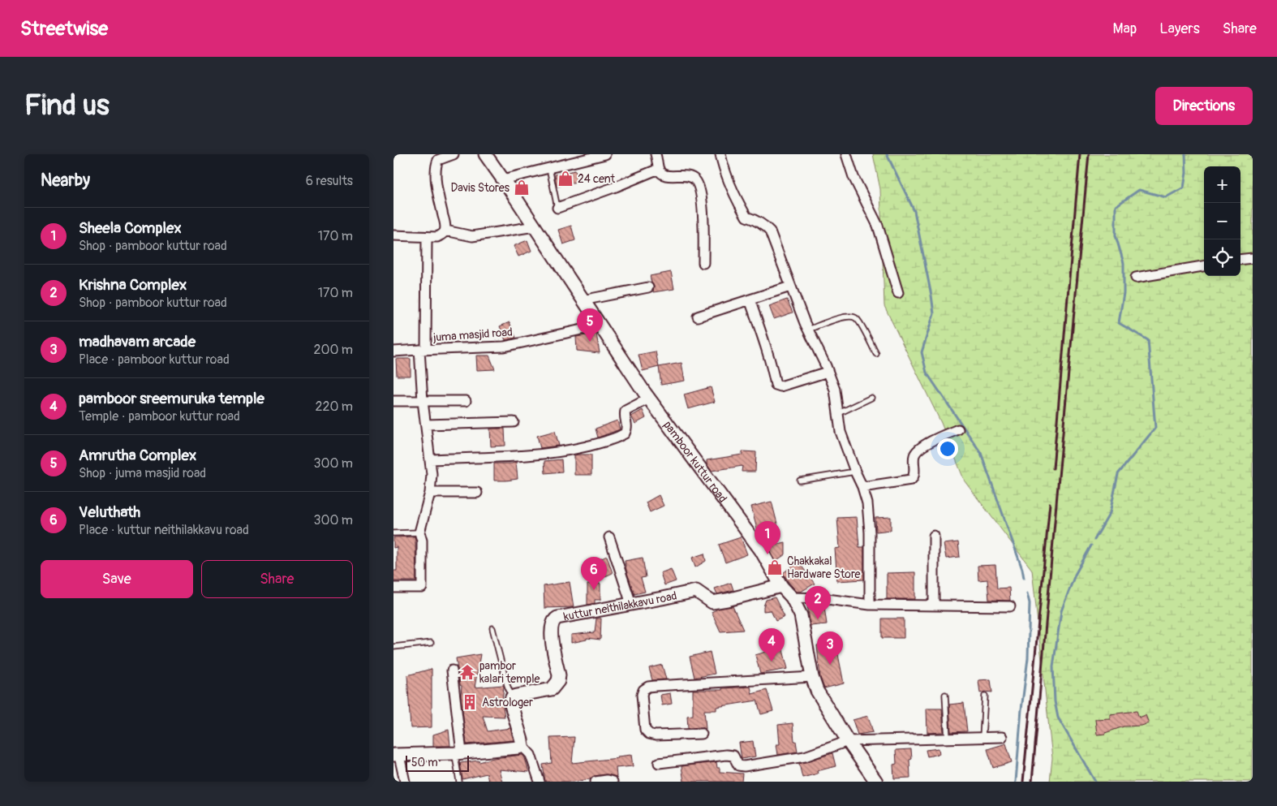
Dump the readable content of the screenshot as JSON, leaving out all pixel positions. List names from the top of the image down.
{
  "streets": {
    "main road": ["pamboor kuttur road", "kuttur neithilakkavu road"],
    "street": ["juma masjid road"]
  },
  "crossings": [
    ["juma masjid road", "pamboor kuttur road"],
    ["pamboor kuttur road", "kuttur neithilakkavu road"]
  ],
  "places": {
    "shop": ["24 cent", "Davis Stores", "Chakkakal Hardware Store"],
    "temple": ["pambor kalari temple"],
    "building": ["Astrologer"]
  },
  "scale_bar": "50 m",
  "page": {
    "header": "Streetwise",
    "nav": ["Map", "Layers", "Share"],
    "buttons": [
      "Directions",
      ["Save", "Share"]
    ],
    "title": "Find us",
    "heading": ["Nearby", "6 results"],
    "map_buttons": ["+", "−"],
    "list": [
      {
        "mark": "1",
        "name": "Sheela Complex",
        "note": "Shop · pamboor kuttur road",
        "value": "170 m"
      },
      {
        "mark": "2",
        "name": "Krishna Complex",
        "note": "Shop · pamboor kuttur road",
        "value": "170 m"
      },
      {
        "mark": "3",
        "name": "madhavam arcade",
        "note": "Place · pamboor kuttur road",
        "value": "200 m"
      },
      {
        "mark": "4",
        "name": "pamboor sreemuruka temple",
        "note": "Temple · pamboor kuttur road",
        "value": "220 m"
      },
      {
        "mark": "5",
        "name": "Amrutha Complex",
        "note": "Shop · juma masjid road",
        "value": "300 m"
      },
      {
        "mark": "6",
        "name": "Veluthath",
        "note": "Place · kuttur neithilakkavu road",
        "value": "300 m"
      }
    ],
    "pins": [
      "5",
      "1",
      "6",
      "2",
      "4",
      "3"
    ],
    "scale": "50 m"
  }
}
